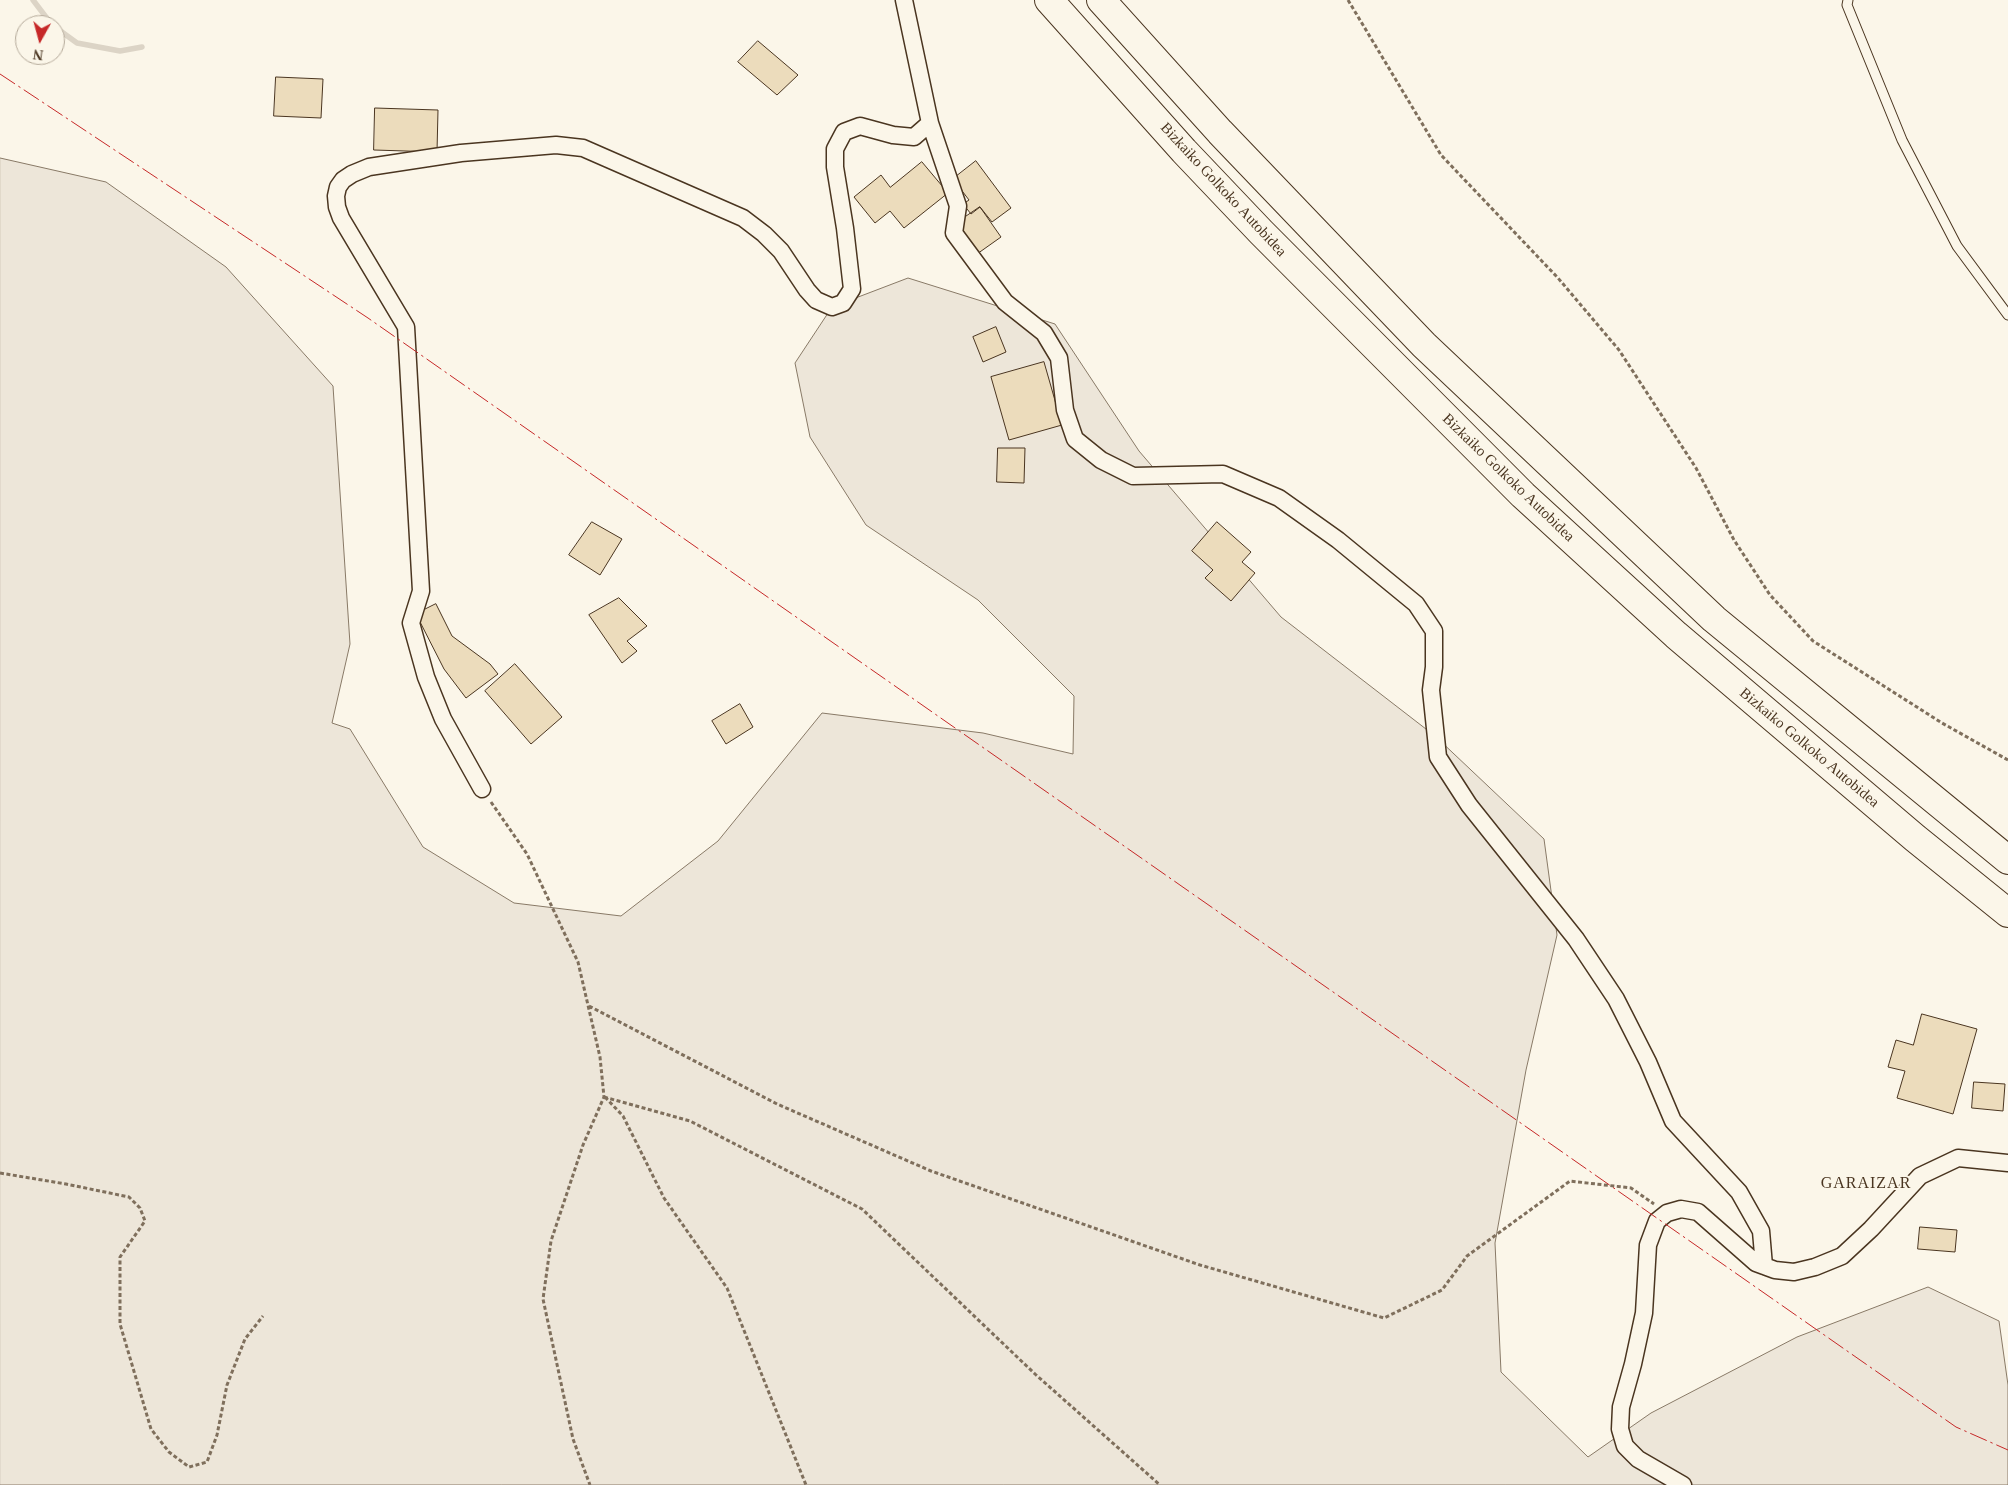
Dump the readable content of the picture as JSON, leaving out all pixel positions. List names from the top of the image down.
{
  "streets": {
    "highway": ["Bizkaiko Golkoko Autobidea"]
  },
  "districts": ["GARAIZAR"],
  "north": "bottom"
}
